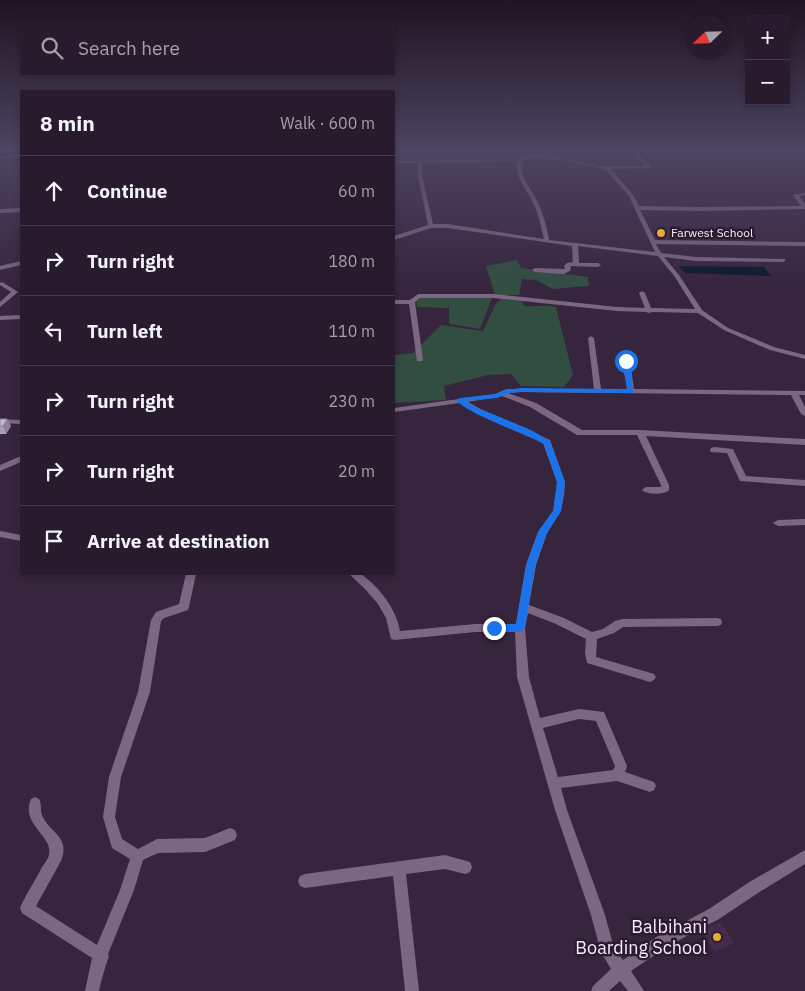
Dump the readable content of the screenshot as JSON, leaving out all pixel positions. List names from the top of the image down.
{
  "places": ["Farwest School", "Balbihani Boarding School"],
  "north": "bottom left",
  "page": {
    "map_buttons": ["+", "−"],
    "search": "Search here",
    "heading": ["8 min", "Walk · 600 m"],
    "list": [
      ["Continue", "60 m"],
      ["Turn right", "180 m"],
      ["Turn left", "110 m"],
      ["Turn right", "230 m"],
      ["Turn right", "20 m"],
      "Arrive at destination"
    ]
  }
}
